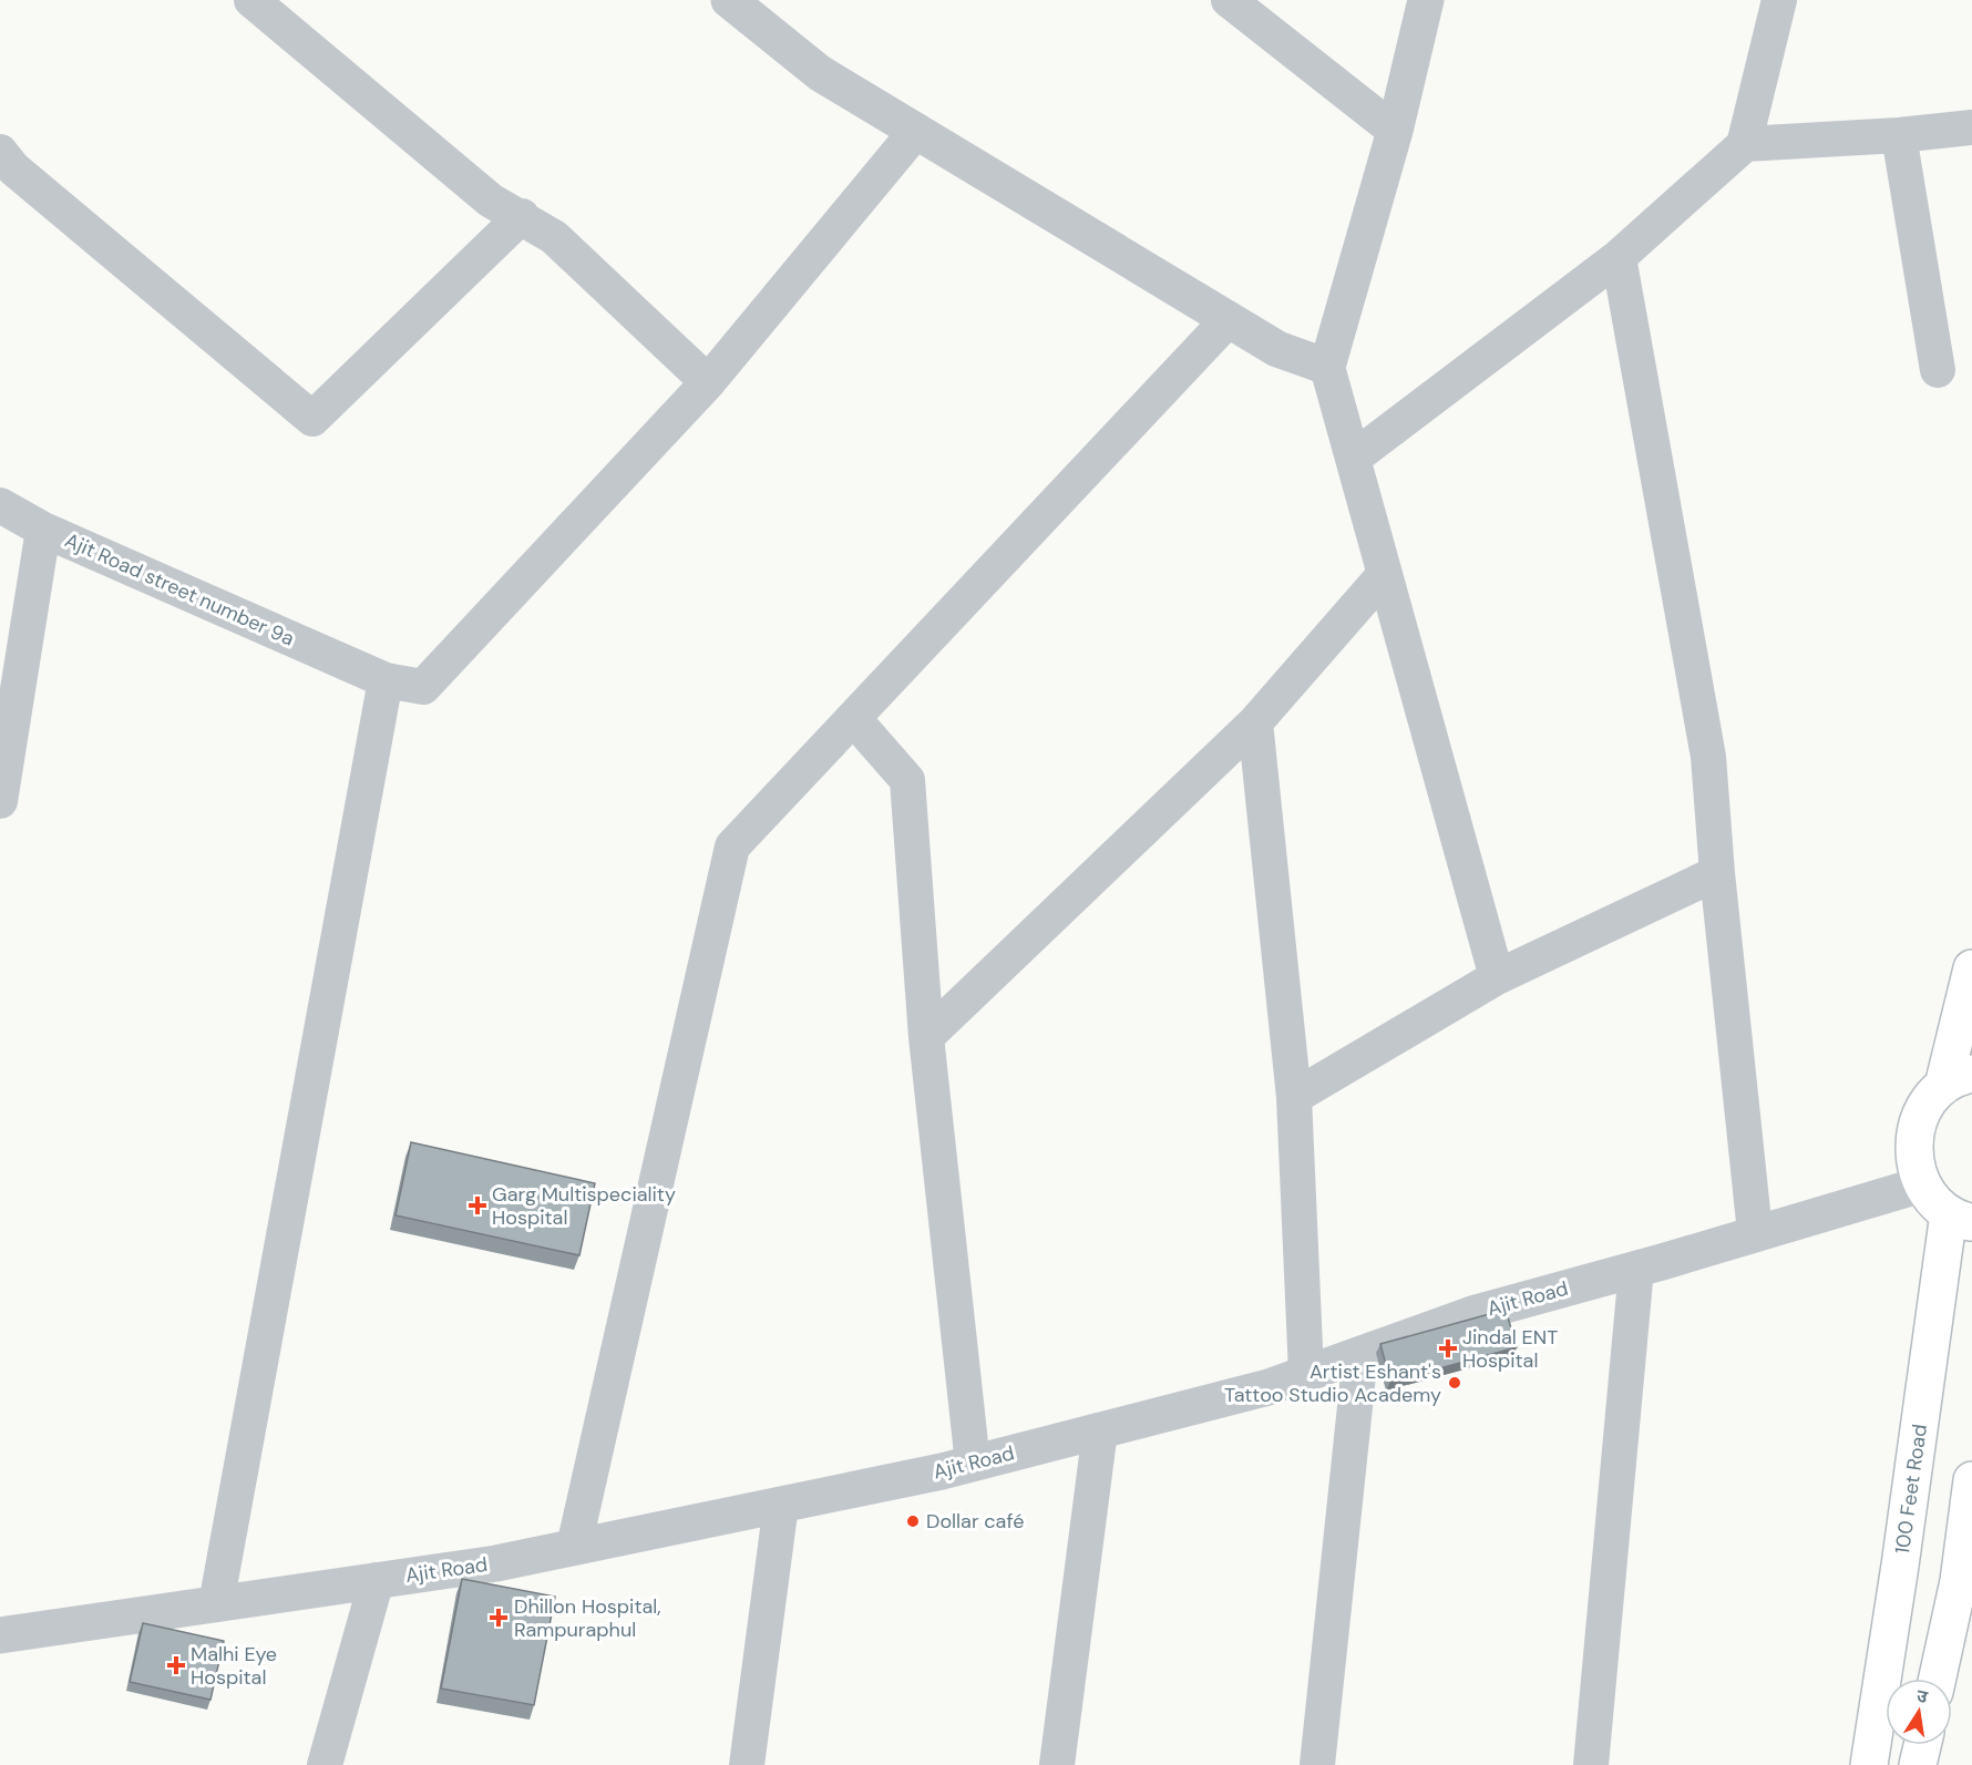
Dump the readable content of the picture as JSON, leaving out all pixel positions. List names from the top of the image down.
{
  "streets": {
    "main road": ["100 Feet Road"],
    "street": ["Ajit Road street number 9a", "Ajit Road"]
  },
  "crossings": [
    ["Ajit Road", "100 Feet Road"]
  ],
  "places": {
    "health": [
      "Garg Multispeciality Hospital",
      "Jindal ENT Hospital",
      "Dhillon Hospital, Rampuraphul",
      "Malhi Eye Hospital"
    ],
    "other": ["Artist Eshant's Tattoo Studio Academy", "Dollar café"]
  },
  "north": "top"
}
